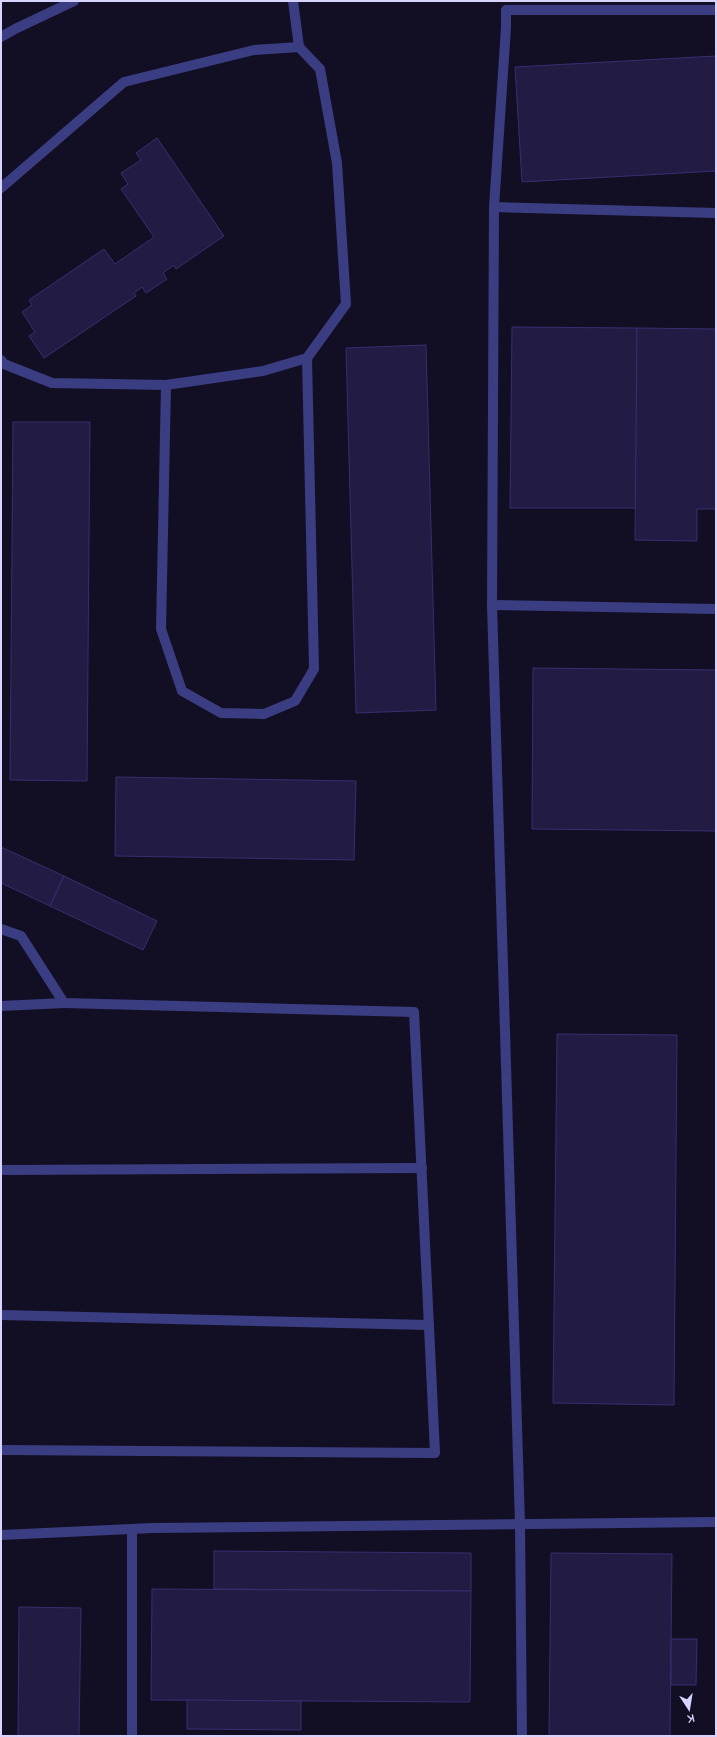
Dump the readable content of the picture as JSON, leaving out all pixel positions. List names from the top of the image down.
{
  "north": "bottom"
}
